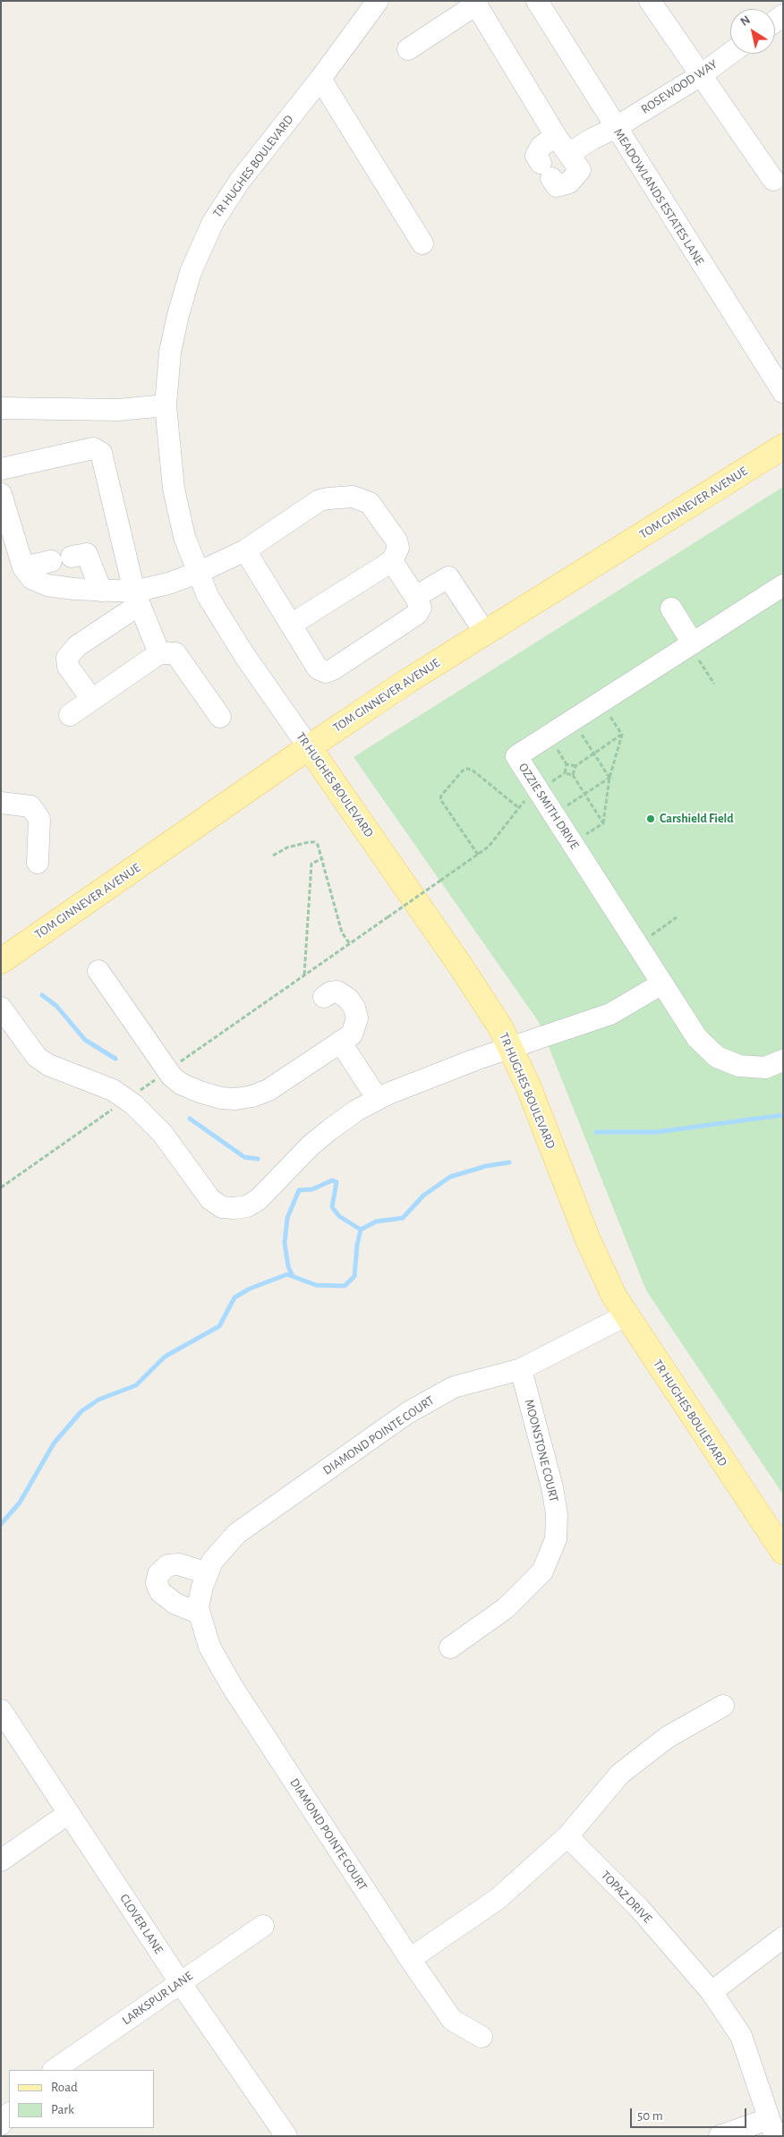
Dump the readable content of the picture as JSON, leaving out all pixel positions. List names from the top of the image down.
{
  "streets": {
    "main road": ["TR HUGHES BOULEVARD", "TOM GINNEVER AVENUE"],
    "street": [
      "ROSEWOOD WAY",
      "MEADOWLANDS ESTATES LANE",
      "OZZIE SMITH DRIVE",
      "DIAMOND POINTE COURT",
      "MOONSTONE COURT",
      "TOPAZ DRIVE",
      "CLOVER LANE",
      "LARKSPUR LANE"
    ]
  },
  "crossings": [
    ["ROSEWOOD WAY", "MEADOWLANDS ESTATES LANE"],
    ["TR HUGHES BOULEVARD", "TOM GINNEVER AVENUE"],
    ["TR HUGHES BOULEVARD", "DIAMOND POINTE COURT"],
    ["DIAMOND POINTE COURT", "MOONSTONE COURT"],
    ["CLOVER LANE", "LARKSPUR LANE"]
  ],
  "places": ["Carshield Field"],
  "legend": ["Road", "Park"],
  "scale_bar": "50 m",
  "north": "top left"
}
